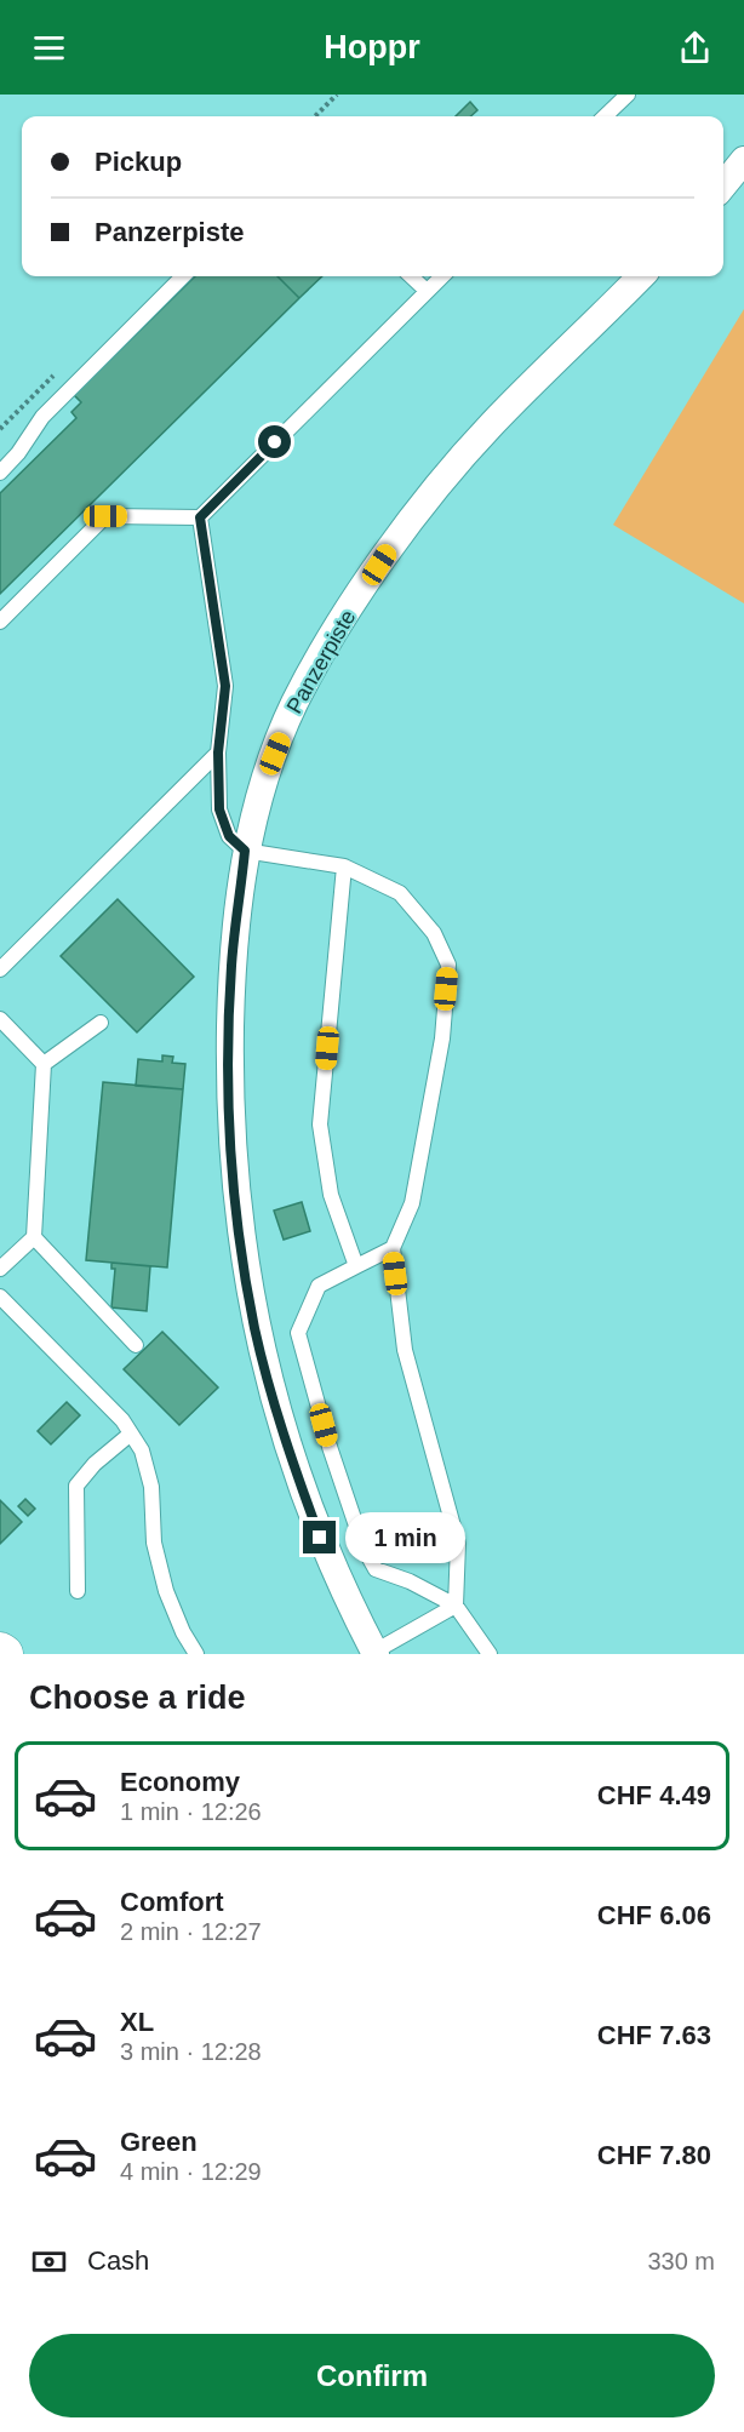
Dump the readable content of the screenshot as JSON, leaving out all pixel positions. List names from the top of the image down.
{
  "streets": {
    "street": ["Panzerpiste"]
  },
  "page": {
    "header": "Hoppr",
    "banner": ["Pickup", "Panzerpiste"],
    "bubble": "1 min",
    "heading": "Choose a ride",
    "list": [
      {
        "name": "Economy",
        "note": "1 min · 12:26",
        "value": "CHF 4.49"
      },
      {
        "name": "Comfort",
        "note": "2 min · 12:27",
        "value": "CHF 6.06"
      },
      {
        "name": "XL",
        "note": "3 min · 12:28",
        "value": "CHF 7.63"
      },
      {
        "name": "Green",
        "note": "4 min · 12:29",
        "value": "CHF 7.80"
      }
    ],
    "pay": ["Cash", "330 m"],
    "buttons": "Confirm"
  }
}
